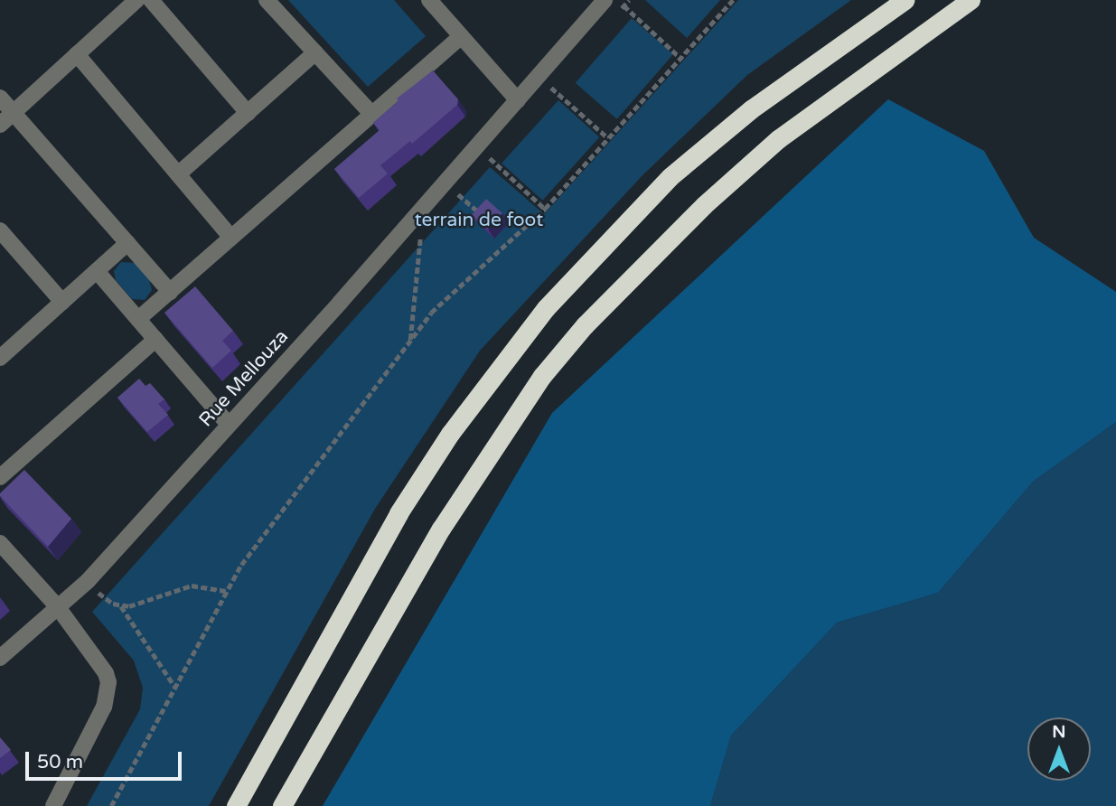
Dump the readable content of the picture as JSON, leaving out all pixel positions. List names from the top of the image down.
{
  "streets": {
    "street": ["Rue Mellouza"]
  },
  "parks": ["terrain de foot"],
  "scale_bar": "50 m",
  "north": "top"
}
